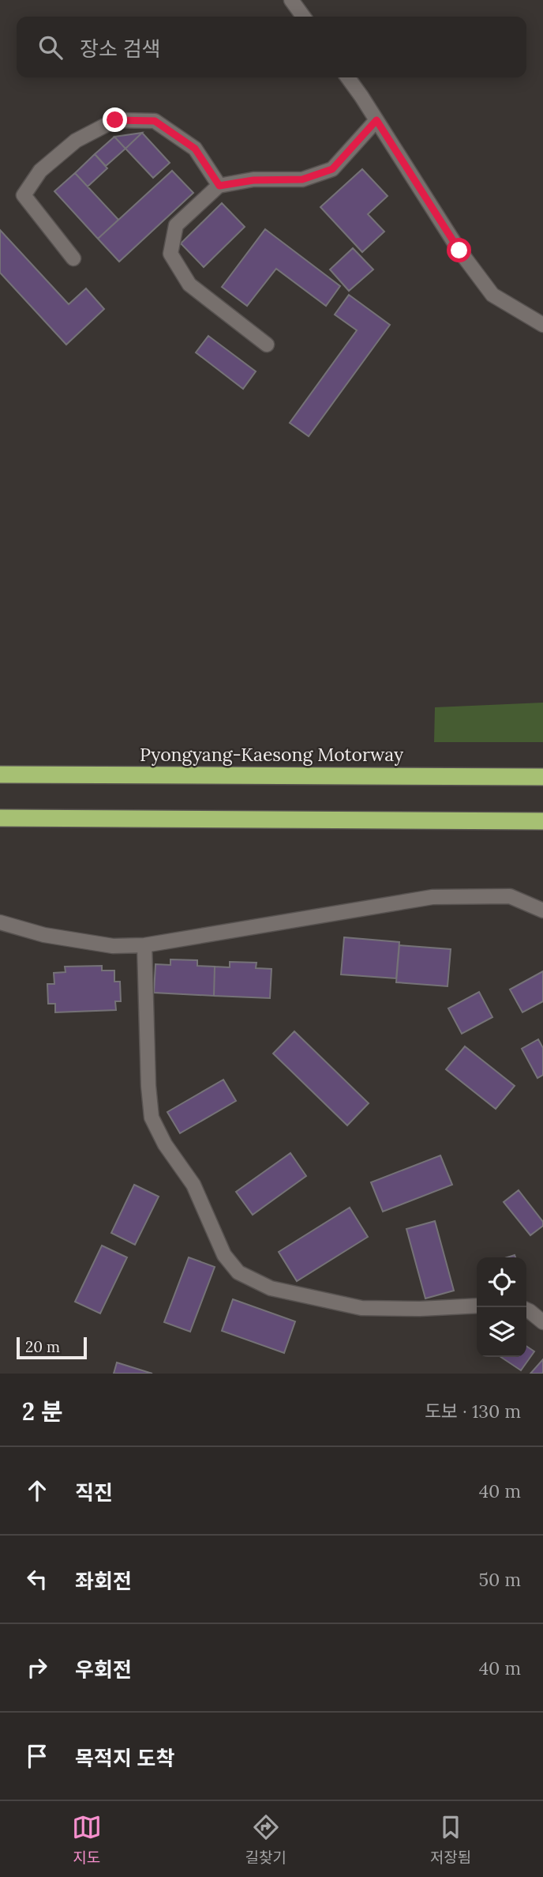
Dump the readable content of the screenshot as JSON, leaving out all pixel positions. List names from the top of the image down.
{
  "streets": {
    "highway": ["Pyongyang-Kaesong Motorway"]
  },
  "scale_bar": "20 m",
  "page": {
    "search": "장소 검색",
    "scale": "20 m",
    "heading": ["2 분", "도보 · 130 m"],
    "list": [
      ["직진", "40 m"],
      ["좌회전", "50 m"],
      ["우회전", "40 m"],
      "목적지 도착"
    ],
    "nav": ["지도", "길찾기", "저장됨"]
  }
}
